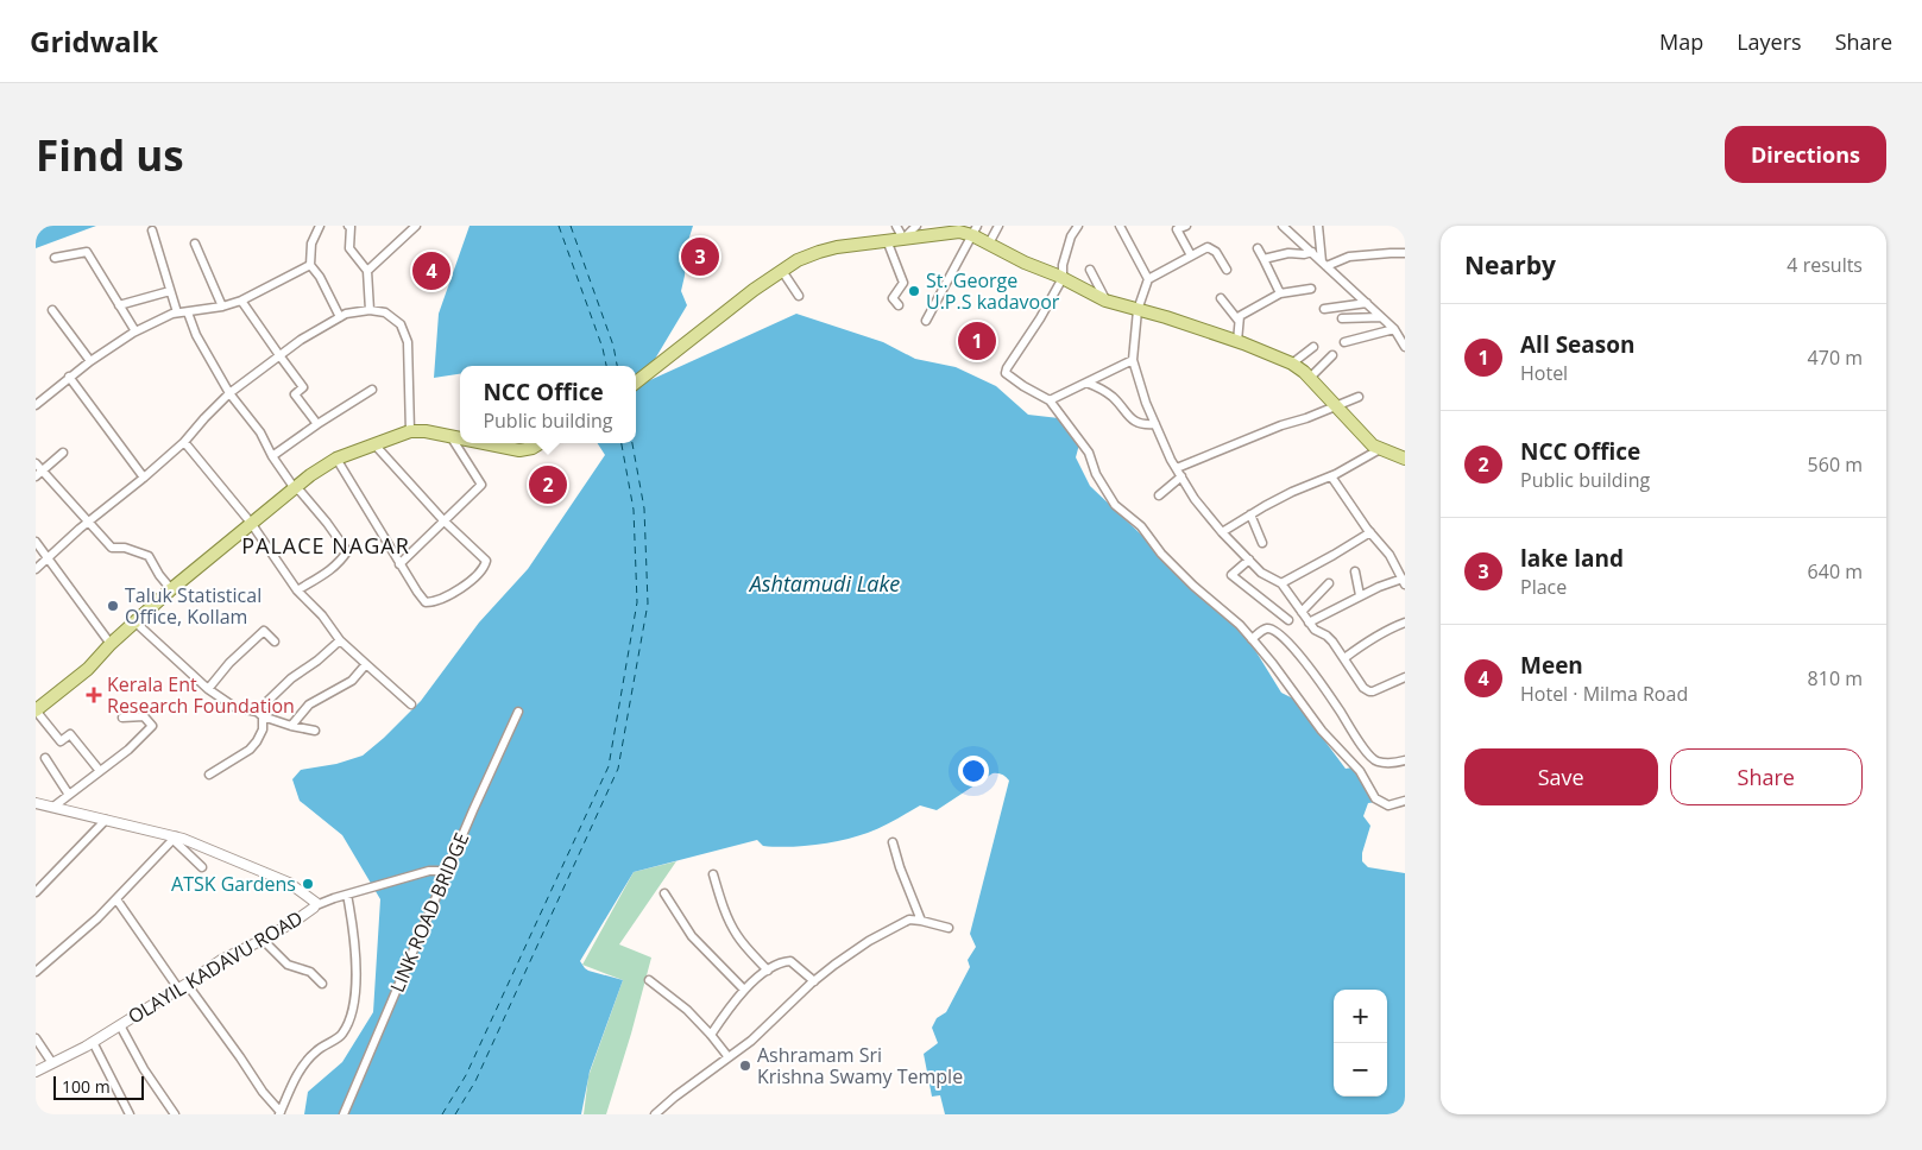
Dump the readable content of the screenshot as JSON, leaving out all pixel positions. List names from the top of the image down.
{
  "streets": {
    "street": ["LINK ROAD BRIDGE", "OLAYIL KADAVU ROAD"]
  },
  "districts": ["PALACE NAGAR"],
  "water": ["Ashtamudi Lake"],
  "places": {
    "other": [
      "St. George U.P.S kadavoor",
      "Taluk Statistical Office, Kollam",
      "ATSK Gardens",
      "Ashramam Sri Krishna Swamy Temple"
    ],
    "health": ["Kerala Ent Research Foundation"]
  },
  "scale_bar": "100 m",
  "page": {
    "header": "Gridwalk",
    "nav": ["Map", "Layers", "Share"],
    "buttons": [
      "Directions",
      ["Save", "Share"]
    ],
    "title": "Find us",
    "heading": ["Nearby", "4 results"],
    "pins": [
      "3",
      "4",
      "1",
      "2"
    ],
    "list": [
      {
        "mark": "1",
        "name": "All Season",
        "note": "Hotel",
        "value": "470 m"
      },
      {
        "mark": "2",
        "name": "NCC Office",
        "note": "Public building",
        "value": "560 m"
      },
      {
        "mark": "3",
        "name": "lake land",
        "note": "Place",
        "value": "640 m"
      },
      {
        "mark": "4",
        "name": "Meen",
        "note": "Hotel · Milma Road",
        "value": "810 m"
      }
    ],
    "popup": ["NCC Office", "Public building"],
    "map_buttons": ["+", "−"],
    "scale": "100 m"
  }
}
